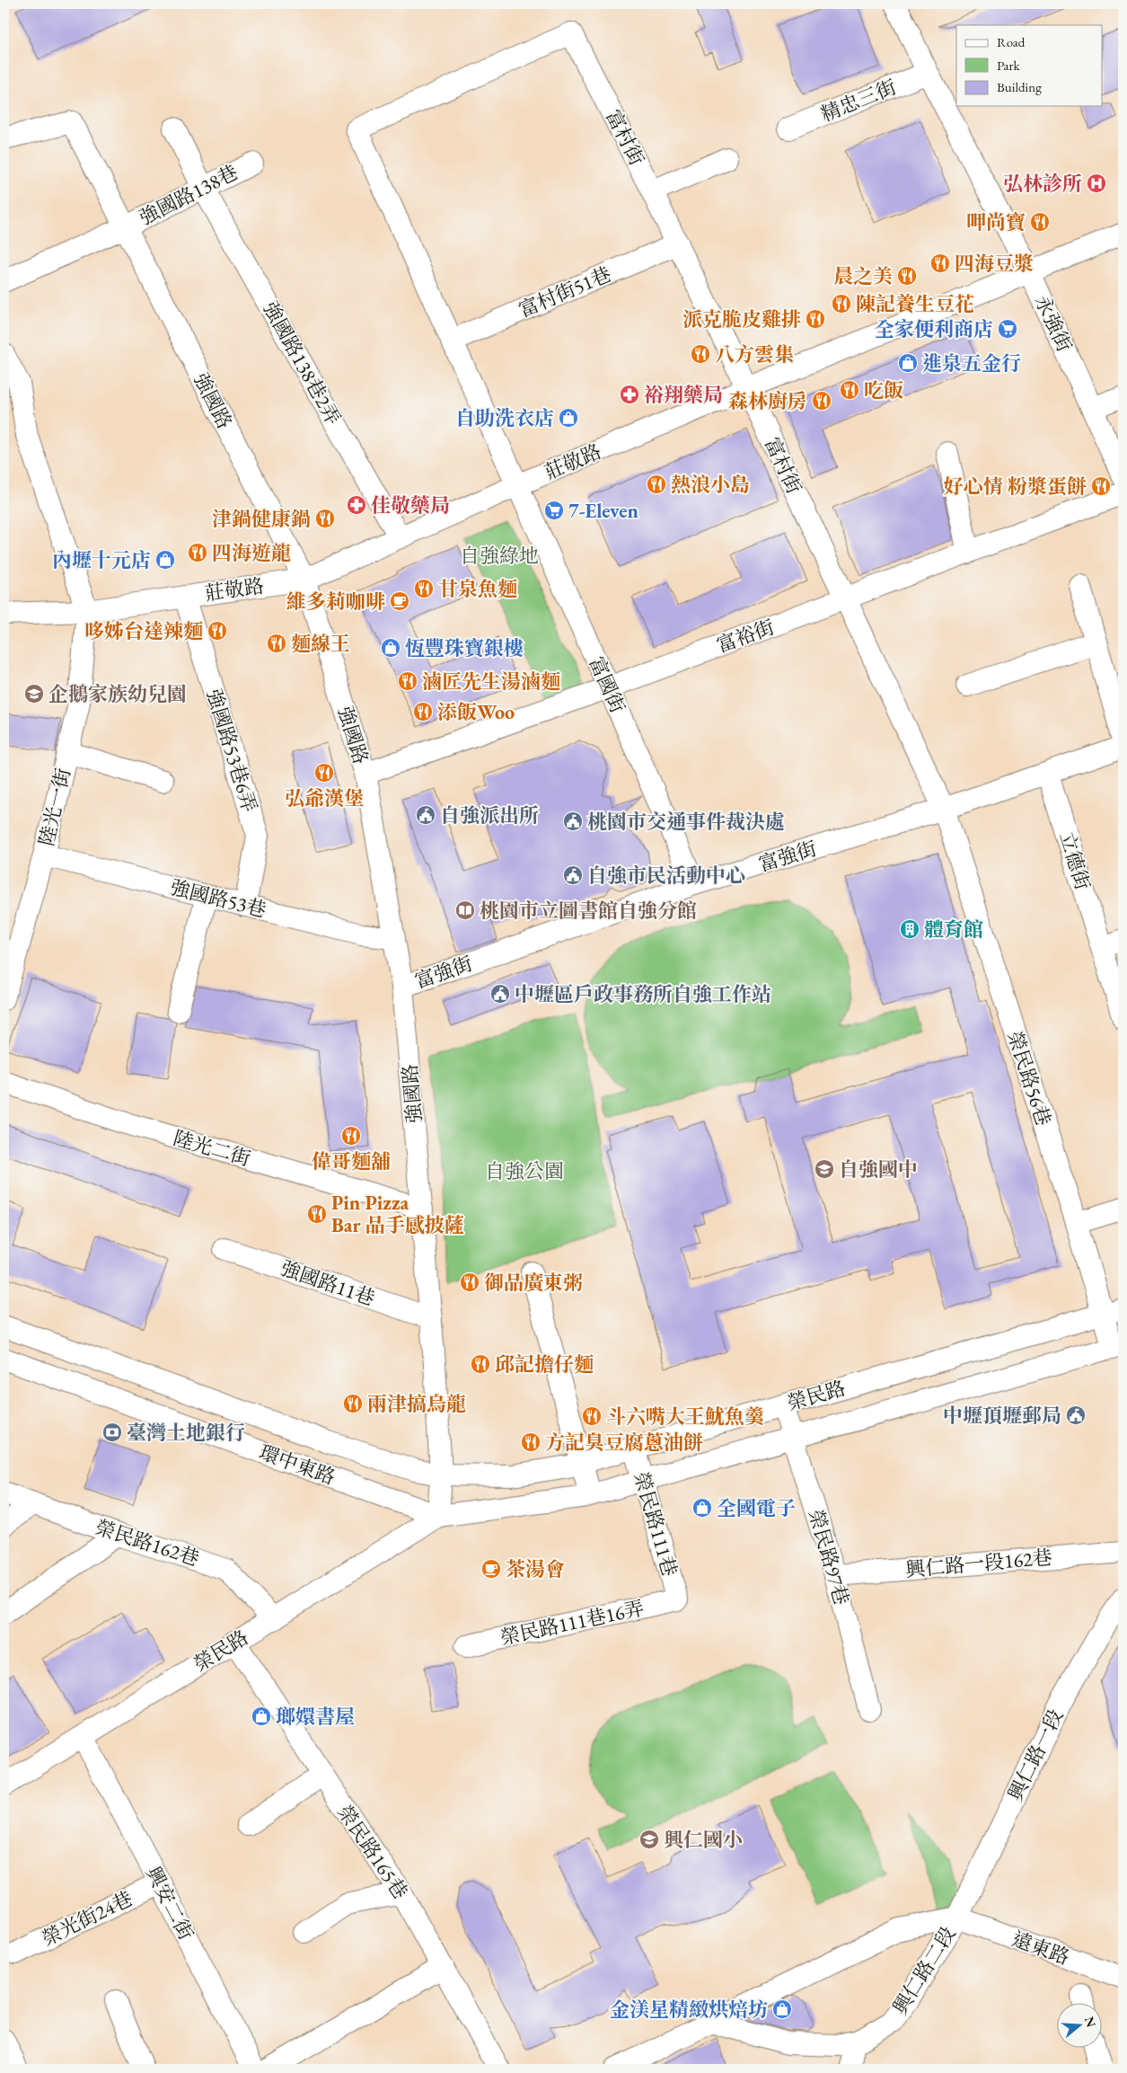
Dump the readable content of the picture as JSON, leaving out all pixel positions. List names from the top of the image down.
{
  "streets": {
    "street": [
      "精忠三街",
      "富村街",
      "強國路138巷",
      "富村街51巷",
      "永強街",
      "強國路138巷2弄",
      "強國路",
      "莊敬路",
      "富裕街",
      "富國街",
      "強國路53巷6弄",
      "陸光一街",
      "富強街",
      "立德街",
      "強國路53巷",
      "榮民路56巷",
      "陸光二街",
      "強國路11巷",
      "榮民路",
      "環中東路",
      "榮民路111巷",
      "榮民路162巷",
      "榮民路97巷",
      "興仁路一段162巷",
      "榮民路111巷16弄",
      "興仁路一段",
      "榮民路165巷",
      "興安二街",
      "榮光街24巷",
      "遠東路",
      "興仁路二段"
    ]
  },
  "crossings": [
    ["精忠三街", "永強街"],
    ["富村街", "富村街51巷"],
    ["富村街", "莊敬路"],
    ["富村街", "富裕街"],
    ["富村街", "富國街"],
    ["富村街", "富強街"],
    ["富村街", "榮民路56巷"],
    ["強國路138巷", "強國路138巷2弄"],
    ["強國路138巷", "強國路"],
    ["永強街", "莊敬路"],
    ["強國路138巷2弄", "莊敬路"],
    ["強國路", "莊敬路"],
    ["強國路", "富裕街"],
    ["強國路", "富強街"],
    ["強國路", "強國路53巷"],
    ["強國路", "陸光二街"],
    ["強國路", "強國路11巷"],
    ["強國路", "榮民路"],
    ["強國路", "環中東路"],
    ["莊敬路", "富國街"],
    ["莊敬路", "強國路53巷6弄"],
    ["莊敬路", "陸光一街"],
    ["富裕街", "富國街"],
    ["富國街", "富強街"],
    ["強國路53巷6弄", "強國路53巷"],
    ["陸光一街", "強國路53巷"],
    ["富強街", "立德街"],
    ["富強街", "榮民路56巷"],
    ["榮民路56巷", "榮民路"],
    ["榮民路", "環中東路"],
    ["榮民路", "榮民路111巷"],
    ["榮民路", "榮民路162巷"],
    ["榮民路", "榮民路97巷"],
    ["榮民路", "榮民路165巷"],
    ["榮民路", "興安二街"],
    ["榮民路111巷", "榮民路111巷16弄"],
    ["榮民路97巷", "興仁路一段162巷"],
    ["興仁路一段", "遠東路"],
    ["興仁路一段", "興仁路二段"],
    ["興安二街", "榮光街24巷"],
    ["遠東路", "興仁路二段"]
  ],
  "parks": ["自強綠地", "自強公園"],
  "places": {
    "hospital": ["弘林診所"],
    "restaurant": [
      "呷尚寶",
      "四海豆漿",
      "晨之美",
      "陳記養生豆花",
      "派克脆皮雞排",
      "八方雲集",
      "吃飯",
      "森林廚房",
      "熱浪小島",
      "好心情 粉漿蛋餅",
      "津鍋健康鍋",
      "四海遊龍",
      "甘泉魚麵",
      "哆姊台達辣麵",
      "麵線王",
      "滷匠先生湯滷麵",
      "添飯Woo",
      "弘爺漢堡",
      "偉哥麵舖",
      "Pin Pizza Bar 品手感披薩",
      "御品廣東粥",
      "邱記擔仔麵",
      "兩津搞烏龍",
      "斗六嘴大王魷魚羹",
      "方記臭豆腐蔥油餅"
    ],
    "supermarket": ["全家便利商店", "7-Eleven"],
    "shop": [
      "進泉五金行",
      "自助洗衣店",
      "內壢十元店",
      "恆豐珠寶銀樓",
      "全國電子",
      "瑯嬛書屋",
      "金渼星精緻烘焙坊"
    ],
    "pharmacy": ["裕翔藥局", "佳敬藥局"],
    "cafe": ["維多莉咖啡", "茶湯會"],
    "school or university": ["企鵝家族幼兒園", "自強國中", "興仁國小"],
    "public building": [
      "自強派出所",
      "桃園市交通事件裁決處",
      "自強市民活動中心",
      "中壢區戶政事務所自強工作站",
      "中壢頂壢郵局"
    ],
    "library": ["桃園市立圖書館自強分館"],
    "building": ["體育館"],
    "bank": ["臺灣土地銀行"]
  },
  "legend": ["Road", "Park", "Building"],
  "north": "right"
}
